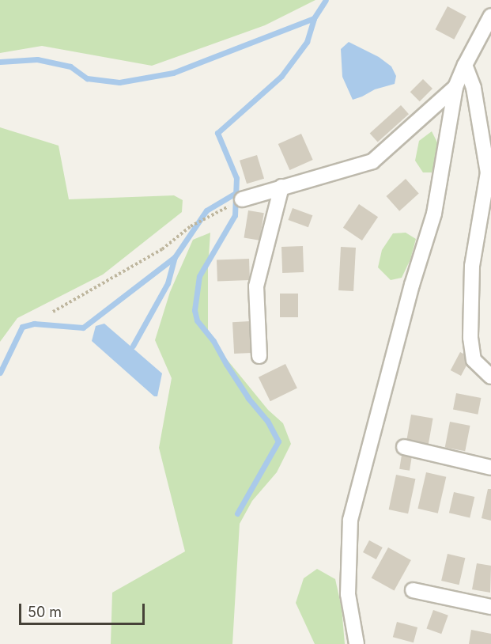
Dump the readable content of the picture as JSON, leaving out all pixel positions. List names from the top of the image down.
{
  "scale_bar": "50 m"
}
